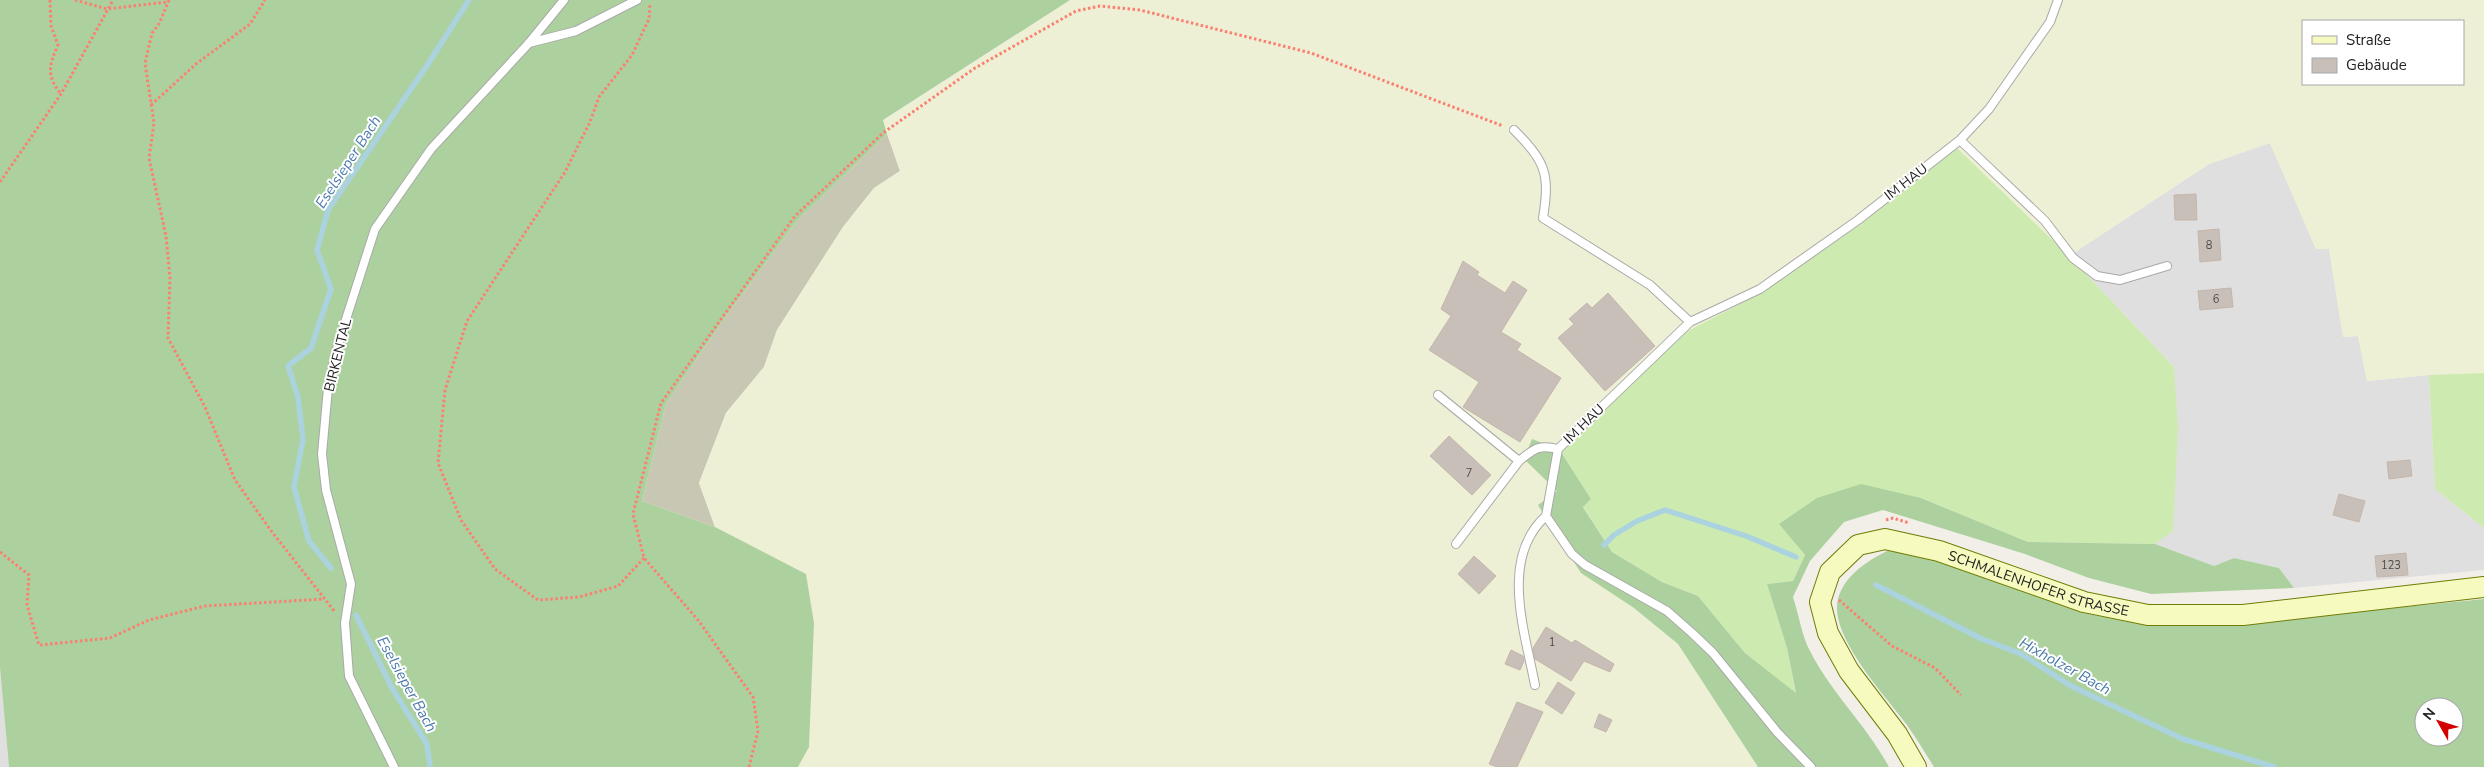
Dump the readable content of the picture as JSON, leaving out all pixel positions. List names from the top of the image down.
{
  "streets": {
    "main road": ["SCHMALENHOFER STRASSE"],
    "lane": ["IM HAU", "BIRKENTAL"]
  },
  "water": ["Eselsieper Bach", "Hixholzer Bach"],
  "house_numbers": [
    "8",
    "6",
    "7",
    "123",
    "1"
  ],
  "legend": ["Straße", "Gebäude"],
  "north": "top left"
}
